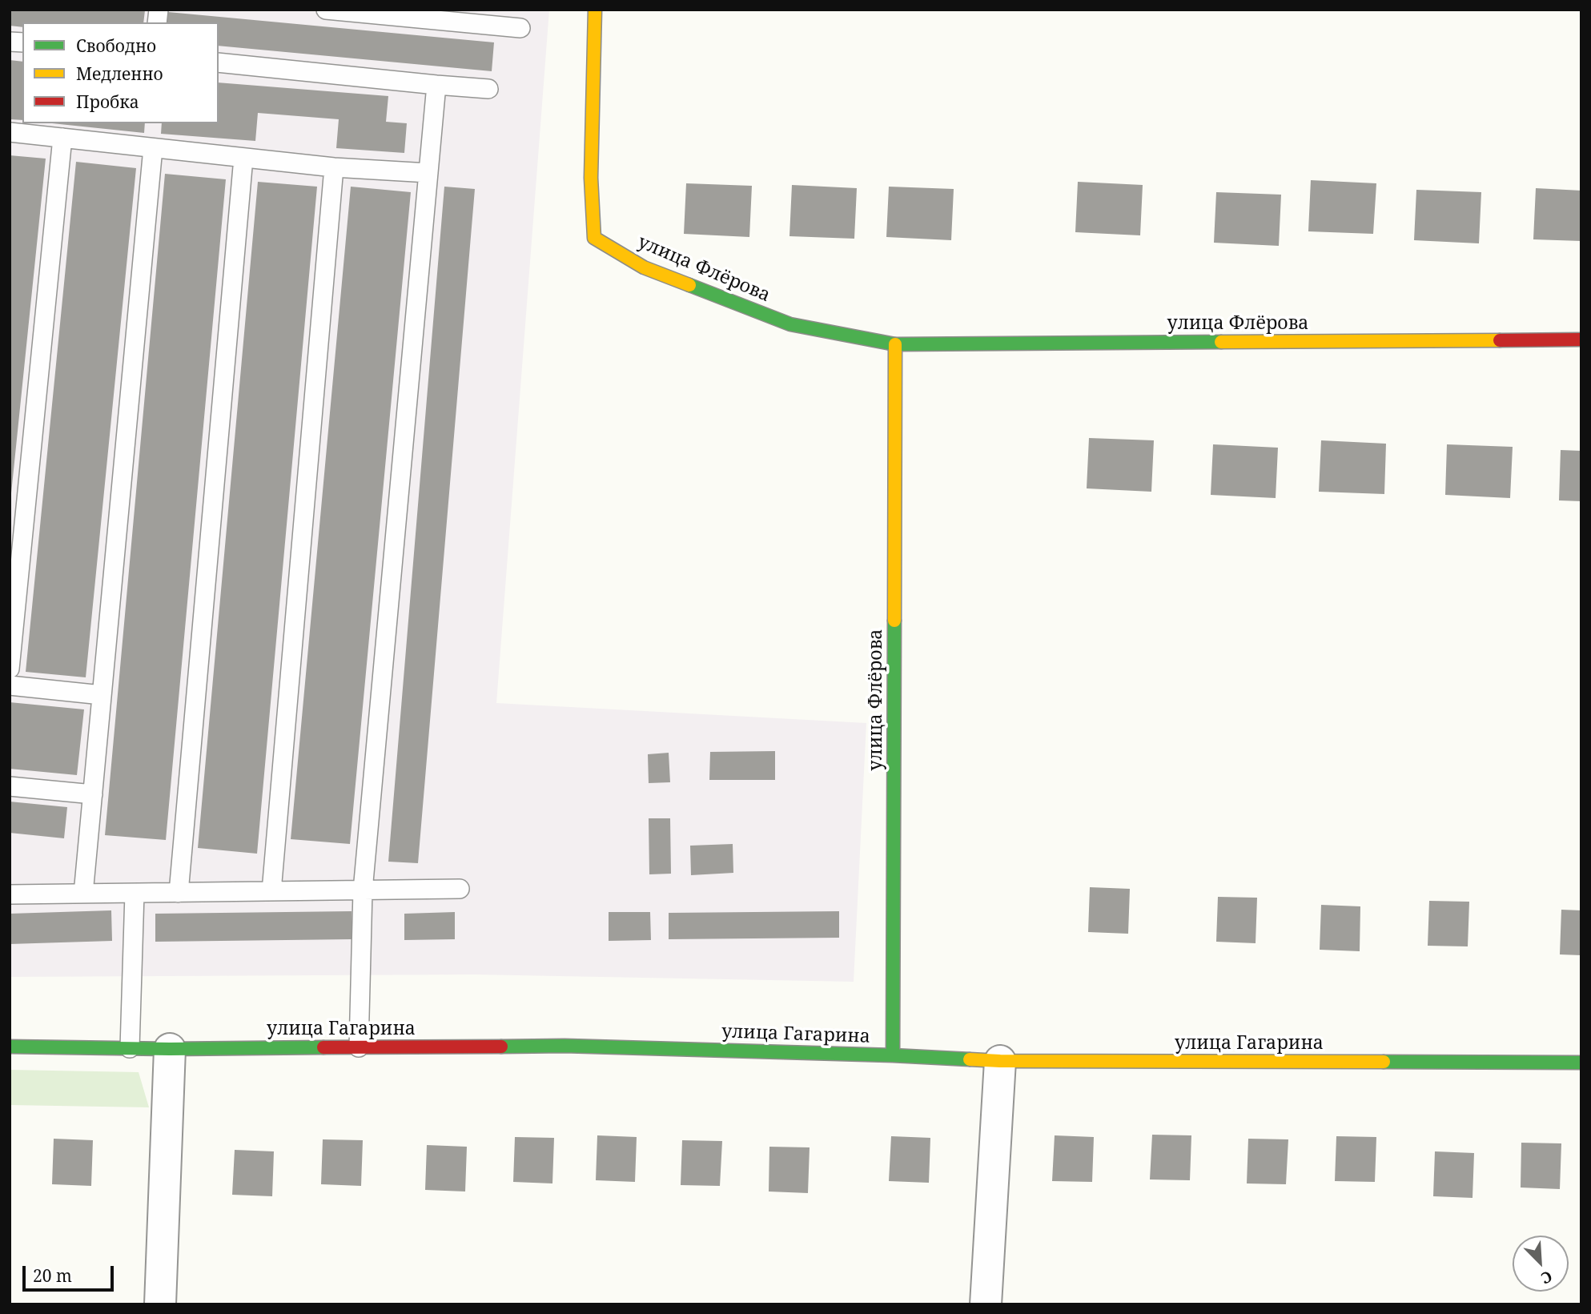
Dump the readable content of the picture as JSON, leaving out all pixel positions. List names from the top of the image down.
{
  "streets": {
    "street": ["улица Флёрова", "улица Гагарина"]
  },
  "crossings": [
    ["улица Флёрова", "улица Гагарина"]
  ],
  "legend": ["Свободно", "Медленно", "Пробка"],
  "scale_bar": "20 m",
  "north": "bottom right"
}
